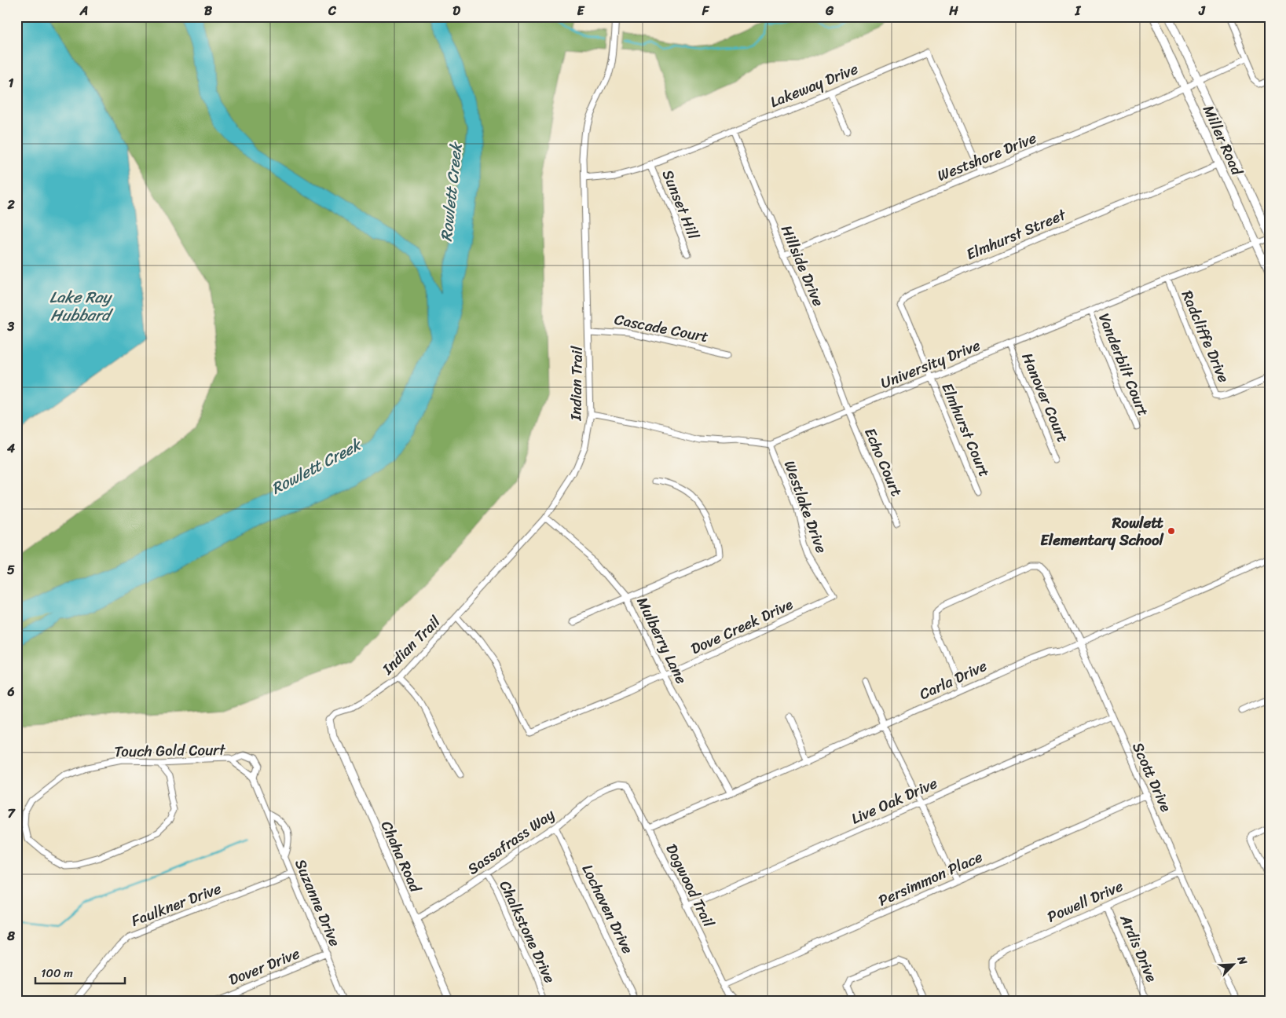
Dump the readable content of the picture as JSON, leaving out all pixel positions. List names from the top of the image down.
{
  "streets": {
    "main road": ["Miller Road"],
    "street": [
      "Lakeway Drive",
      "Westshore Drive",
      "Sunset Hill",
      "Elmhurst Street",
      "Hillside Drive",
      "Cascade Court",
      "Radcliffe Drive",
      "University Drive",
      "Vanderbilt Court",
      "Indian Trail",
      "Hanover Court",
      "Elmhurst Court",
      "Echo Court",
      "Westlake Drive",
      "Dove Creek Drive",
      "Mulberry Lane",
      "Carla Drive",
      "Touch Gold Court",
      "Scott Drive",
      "Live Oak Drive",
      "Sassafrass Way",
      "Chaha Road",
      "Persimmon Place",
      "Dogwood Trail",
      "Powell Drive",
      "Suzanne Drive",
      "Faulkner Drive",
      "Lochaven Drive",
      "Chalkstone Drive",
      "Ardis Drive",
      "Dover Drive"
    ]
  },
  "crossings": [
    ["Lakeway Drive", "Westshore Drive"],
    ["Lakeway Drive", "Sunset Hill"],
    ["Lakeway Drive", "Hillside Drive"],
    ["Lakeway Drive", "Indian Trail"],
    ["Miller Road", "Westshore Drive"],
    ["Miller Road", "Elmhurst Street"],
    ["Miller Road", "University Drive"],
    ["Westshore Drive", "Hillside Drive"],
    ["Elmhurst Street", "University Drive"],
    ["Elmhurst Street", "Elmhurst Court"],
    ["Hillside Drive", "University Drive"],
    ["Hillside Drive", "Echo Court"],
    ["Cascade Court", "Indian Trail"],
    ["Radcliffe Drive", "University Drive"],
    ["University Drive", "Vanderbilt Court"],
    ["University Drive", "Indian Trail"],
    ["University Drive", "Hanover Court"],
    ["University Drive", "Elmhurst Court"],
    ["University Drive", "Echo Court"],
    ["University Drive", "Westlake Drive"],
    ["Indian Trail", "Dove Creek Drive"],
    ["Indian Trail", "Mulberry Lane"],
    ["Indian Trail", "Chaha Road"],
    ["Westlake Drive", "Dove Creek Drive"],
    ["Dove Creek Drive", "Mulberry Lane"],
    ["Mulberry Lane", "Carla Drive"],
    ["Carla Drive", "Scott Drive"],
    ["Carla Drive", "Dogwood Trail"],
    ["Touch Gold Court", "Suzanne Drive"],
    ["Scott Drive", "Live Oak Drive"],
    ["Scott Drive", "Persimmon Place"],
    ["Scott Drive", "Powell Drive"],
    ["Live Oak Drive", "Dogwood Trail"],
    ["Sassafrass Way", "Chaha Road"],
    ["Sassafrass Way", "Dogwood Trail"],
    ["Sassafrass Way", "Lochaven Drive"],
    ["Sassafrass Way", "Chalkstone Drive"],
    ["Persimmon Place", "Dogwood Trail"],
    ["Powell Drive", "Ardis Drive"],
    ["Suzanne Drive", "Faulkner Drive"],
    ["Suzanne Drive", "Dover Drive"]
  ],
  "water": ["Rowlett Creek", "Lake Ray Hubbard"],
  "places": ["Rowlett Elementary School"],
  "scale_bar": "100 m",
  "north": "top right",
  "grid": {
    "columns": [
      "A",
      "B",
      "C",
      "D",
      "E",
      "F",
      "G",
      "H",
      "I",
      "J"
    ],
    "rows": [
      "1",
      "2",
      "3",
      "4",
      "5",
      "6",
      "7",
      "8"
    ]
  }
}
